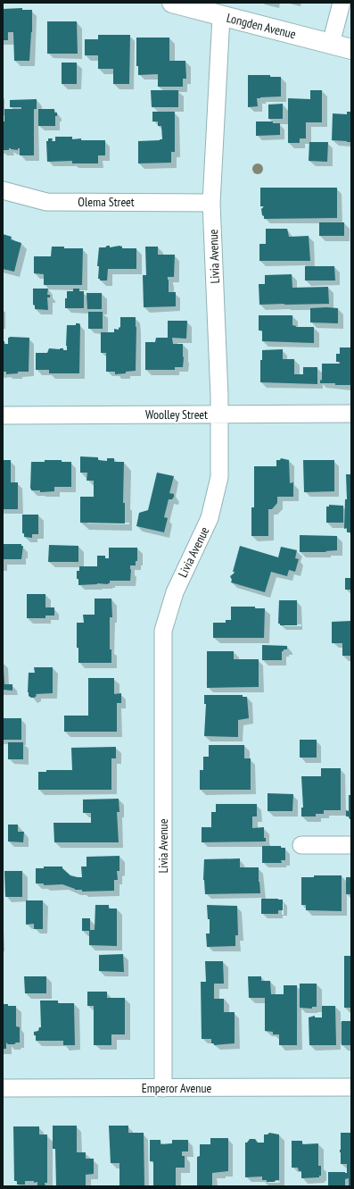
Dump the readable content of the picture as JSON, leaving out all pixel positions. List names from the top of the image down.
{
  "streets": {
    "street": [
      "Longden Avenue",
      "Olema Street",
      "Livia Avenue",
      "Woolley Street",
      "Emperor Avenue"
    ]
  },
  "crossings": [
    ["Longden Avenue", "Livia Avenue"],
    ["Olema Street", "Livia Avenue"],
    ["Livia Avenue", "Woolley Street"],
    ["Livia Avenue", "Emperor Avenue"]
  ]
}
